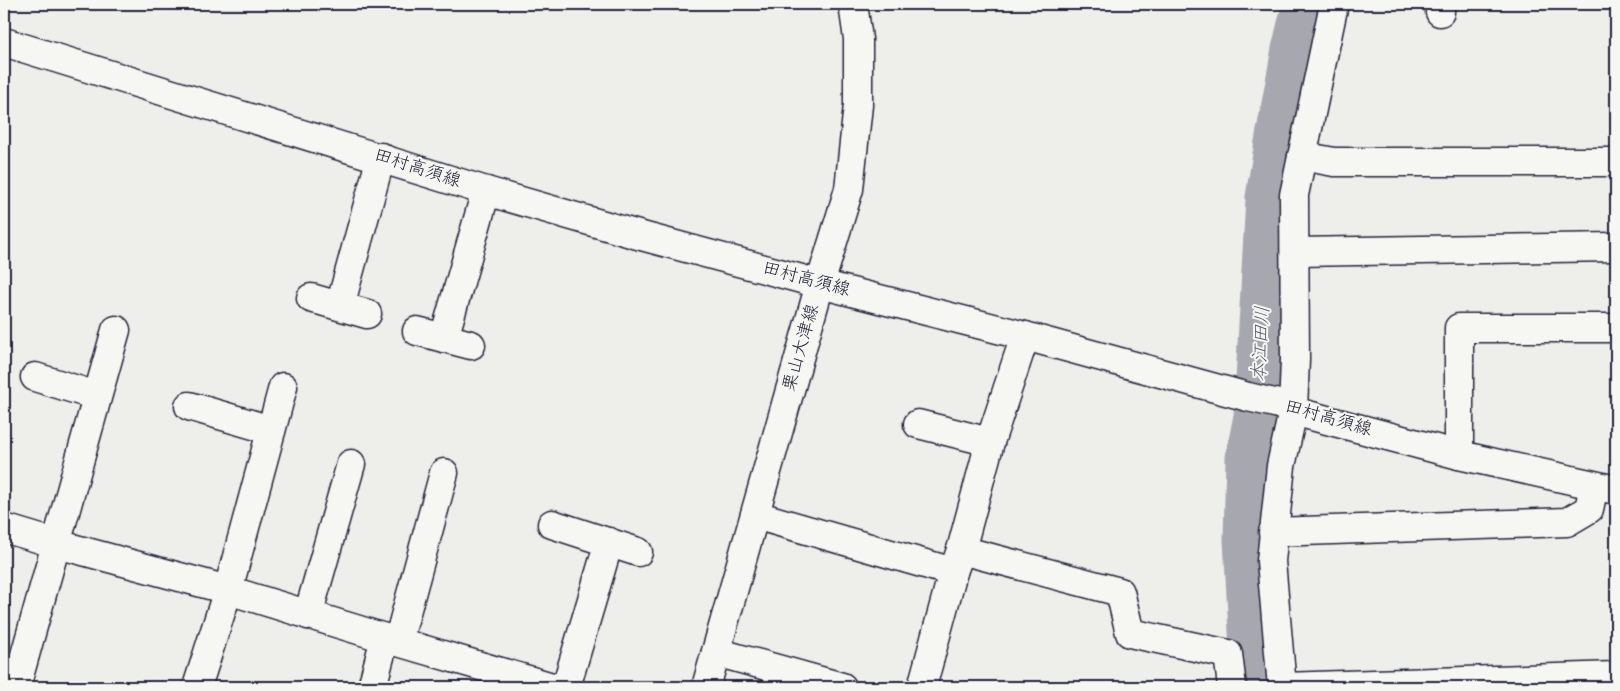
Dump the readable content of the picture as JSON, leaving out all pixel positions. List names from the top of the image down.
{
  "streets": {
    "street": ["田村高須線", "栗山大津線"]
  },
  "crossings": [
    ["田村高須線", "栗山大津線"]
  ],
  "water": ["本江田川"]
}
